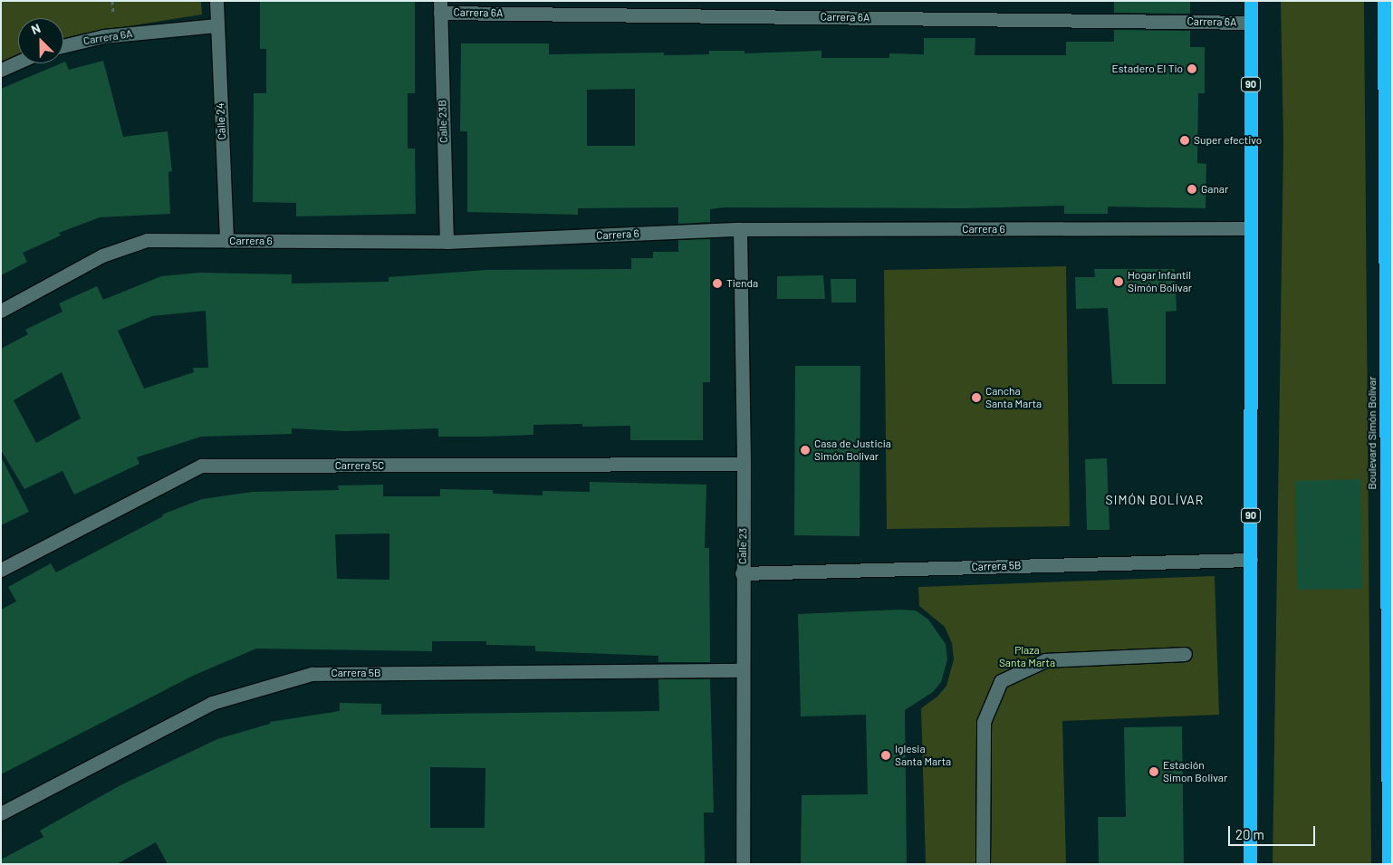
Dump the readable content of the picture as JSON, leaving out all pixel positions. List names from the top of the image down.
{
  "streets": {
    "highway": ["90", "Boulevard Simón Bolívar"],
    "street": [
      "Carrera 6A",
      "Calle 24",
      "Calle 23B",
      "Carrera 6",
      "Carrera 5C",
      "Calle 23",
      "Carrera 5B"
    ]
  },
  "crossings": [
    ["Carrera 6A", "90"],
    ["Carrera 6A", "Calle 24"],
    ["Carrera 6A", "Calle 23B"],
    ["90", "Carrera 6"],
    ["90", "Carrera 5B"],
    ["Calle 24", "Carrera 6"],
    ["Calle 23B", "Carrera 6"],
    ["Carrera 6", "Calle 23"],
    ["Carrera 5C", "Calle 23"],
    ["Calle 23", "Carrera 5B"]
  ],
  "districts": ["SIMÓN BOLÍVAR"],
  "parks": ["Plaza Santa Marta"],
  "places": [
    "Estadero El Tio",
    "Super efectivo",
    "Ganar",
    "Hogar Infantil Simón Bolivar",
    "Tienda",
    "Cancha Santa Marta",
    "Casa de Justicia Simón Bolivar",
    "Iglesia Santa Marta",
    "Estación Simon Bolivar"
  ],
  "scale_bar": "20 m",
  "north": "top left"
}
